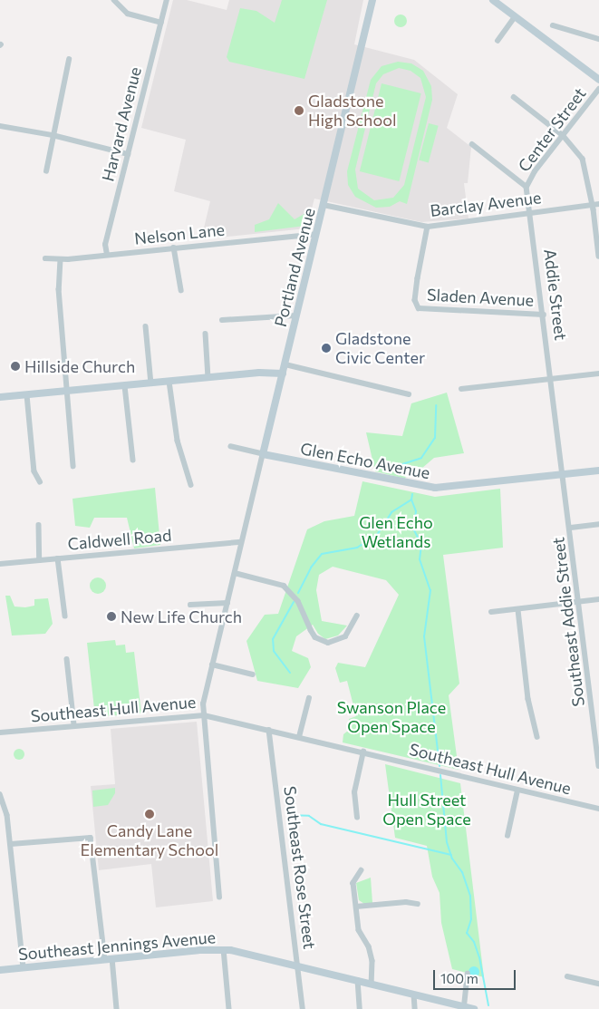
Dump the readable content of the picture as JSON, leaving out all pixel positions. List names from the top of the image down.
{
  "streets": {
    "street": [
      "Harvard Avenue",
      "Center Street",
      "Barclay Avenue",
      "Nelson Lane",
      "Portland Avenue",
      "Addie Street",
      "Sladen Avenue",
      "Glen Echo Avenue",
      "Caldwell Road",
      "Southeast Addie Street",
      "Southeast Hull Avenue",
      "Southeast Rose Street",
      "Southeast Jennings Avenue"
    ]
  },
  "crossings": [
    ["Harvard Avenue", "Nelson Lane"],
    ["Center Street", "Addie Street"],
    ["Barclay Avenue", "Portland Avenue"],
    ["Barclay Avenue", "Addie Street"],
    ["Barclay Avenue", "Sladen Avenue"],
    ["Nelson Lane", "Portland Avenue"],
    ["Portland Avenue", "Glen Echo Avenue"],
    ["Portland Avenue", "Caldwell Road"],
    ["Portland Avenue", "Southeast Hull Avenue"],
    ["Addie Street", "Sladen Avenue"],
    ["Addie Street", "Glen Echo Avenue"],
    ["Addie Street", "Southeast Addie Street"],
    ["Glen Echo Avenue", "Southeast Addie Street"],
    ["Southeast Hull Avenue", "Southeast Rose Street"],
    ["Southeast Rose Street", "Southeast Jennings Avenue"]
  ],
  "parks": ["Glen Echo Wetlands", "Swanson Place Open Space", "Hull Street Open Space"],
  "places": [
    "Gladstone High School",
    "Gladstone Civic Center",
    "Hillside Church",
    "New Life Church",
    "Candy Lane Elementary School"
  ],
  "scale_bar": "100 m"
}
